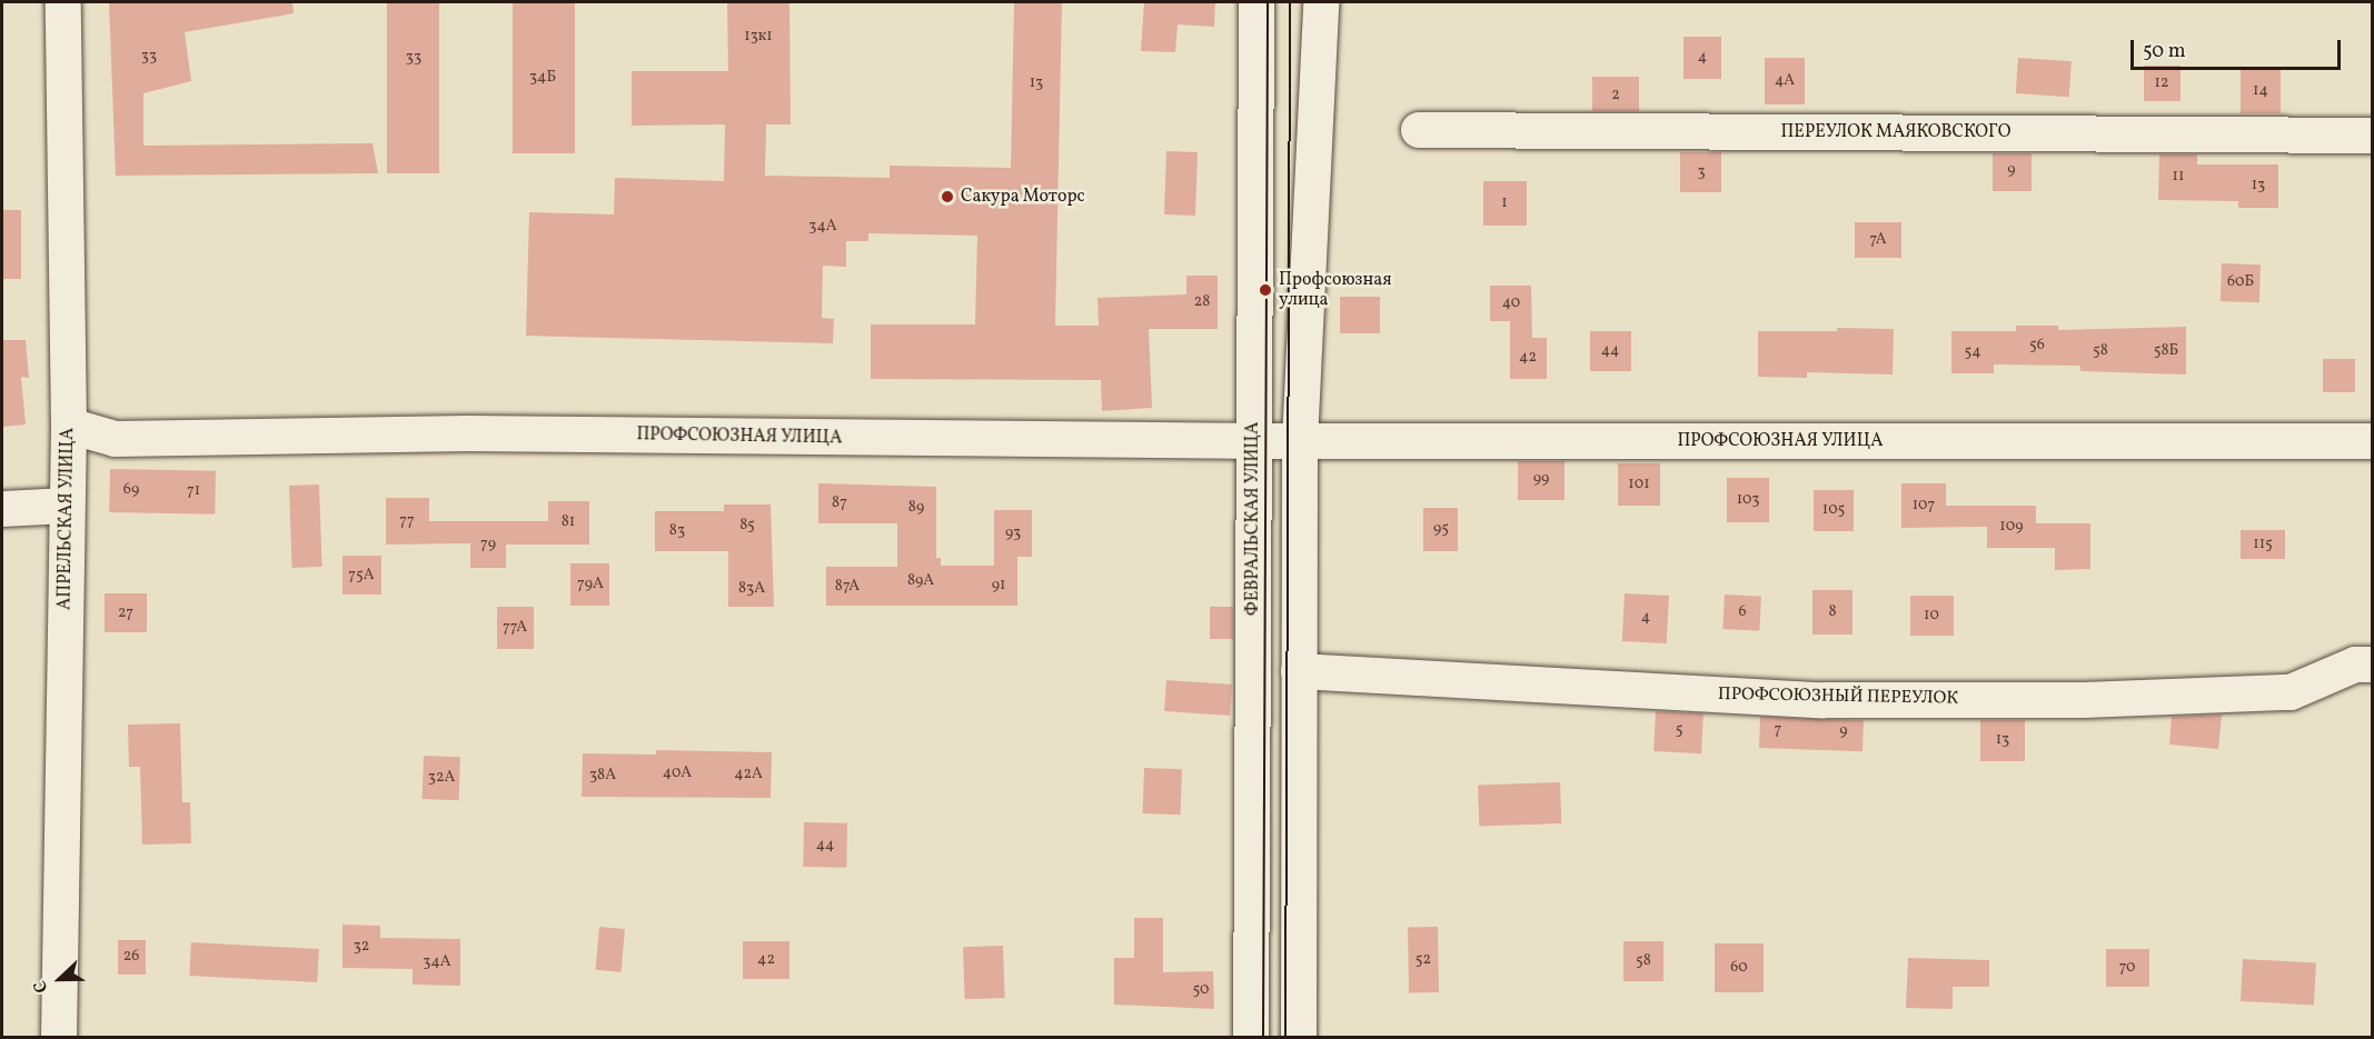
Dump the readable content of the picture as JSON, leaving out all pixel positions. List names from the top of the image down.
{
  "streets": {
    "street": [
      "ПЕРЕУЛОК МАЯКОВСКОГО",
      "ПРОФСОЮЗНАЯ УЛИЦА",
      "АПРЕЛЬСКАЯ УЛИЦА",
      "ФЕВРАЛЬСКАЯ УЛИЦА",
      "ПРОФСОЮЗНЫЙ ПЕРЕУЛОК"
    ]
  },
  "crossings": [
    ["ПРОФСОЮЗНАЯ УЛИЦА", "АПРЕЛЬСКАЯ УЛИЦА"],
    ["ПРОФСОЮЗНАЯ УЛИЦА", "ФЕВРАЛЬСКАЯ УЛИЦА"]
  ],
  "places": ["Сакура Моторс", "Профсоюзная улица"],
  "house_numbers": [
    "13к1",
    "33",
    "33",
    "4",
    "34Б",
    "4А",
    "13",
    "12",
    "14",
    "2",
    "9",
    "3",
    "11",
    "13",
    "1",
    "34А",
    "7А",
    "60Б",
    "28",
    "40",
    "56",
    "44",
    "58",
    "58Б",
    "54",
    "42",
    "99",
    "101",
    "69",
    "71",
    "103",
    "87",
    "107",
    "89",
    "105",
    "77",
    "81",
    "85",
    "109",
    "95",
    "83",
    "93",
    "79",
    "115",
    "75А",
    "89А",
    "79А",
    "91",
    "87А",
    "83А",
    "6",
    "8",
    "27",
    "10",
    "4",
    "77А",
    "5",
    "7",
    "9",
    "13",
    "40А",
    "42А",
    "38А",
    "32А",
    "44",
    "32",
    "26",
    "42",
    "52",
    "58",
    "34А",
    "60",
    "70",
    "50"
  ],
  "scale_bar": "50 m",
  "north": "left"
}
